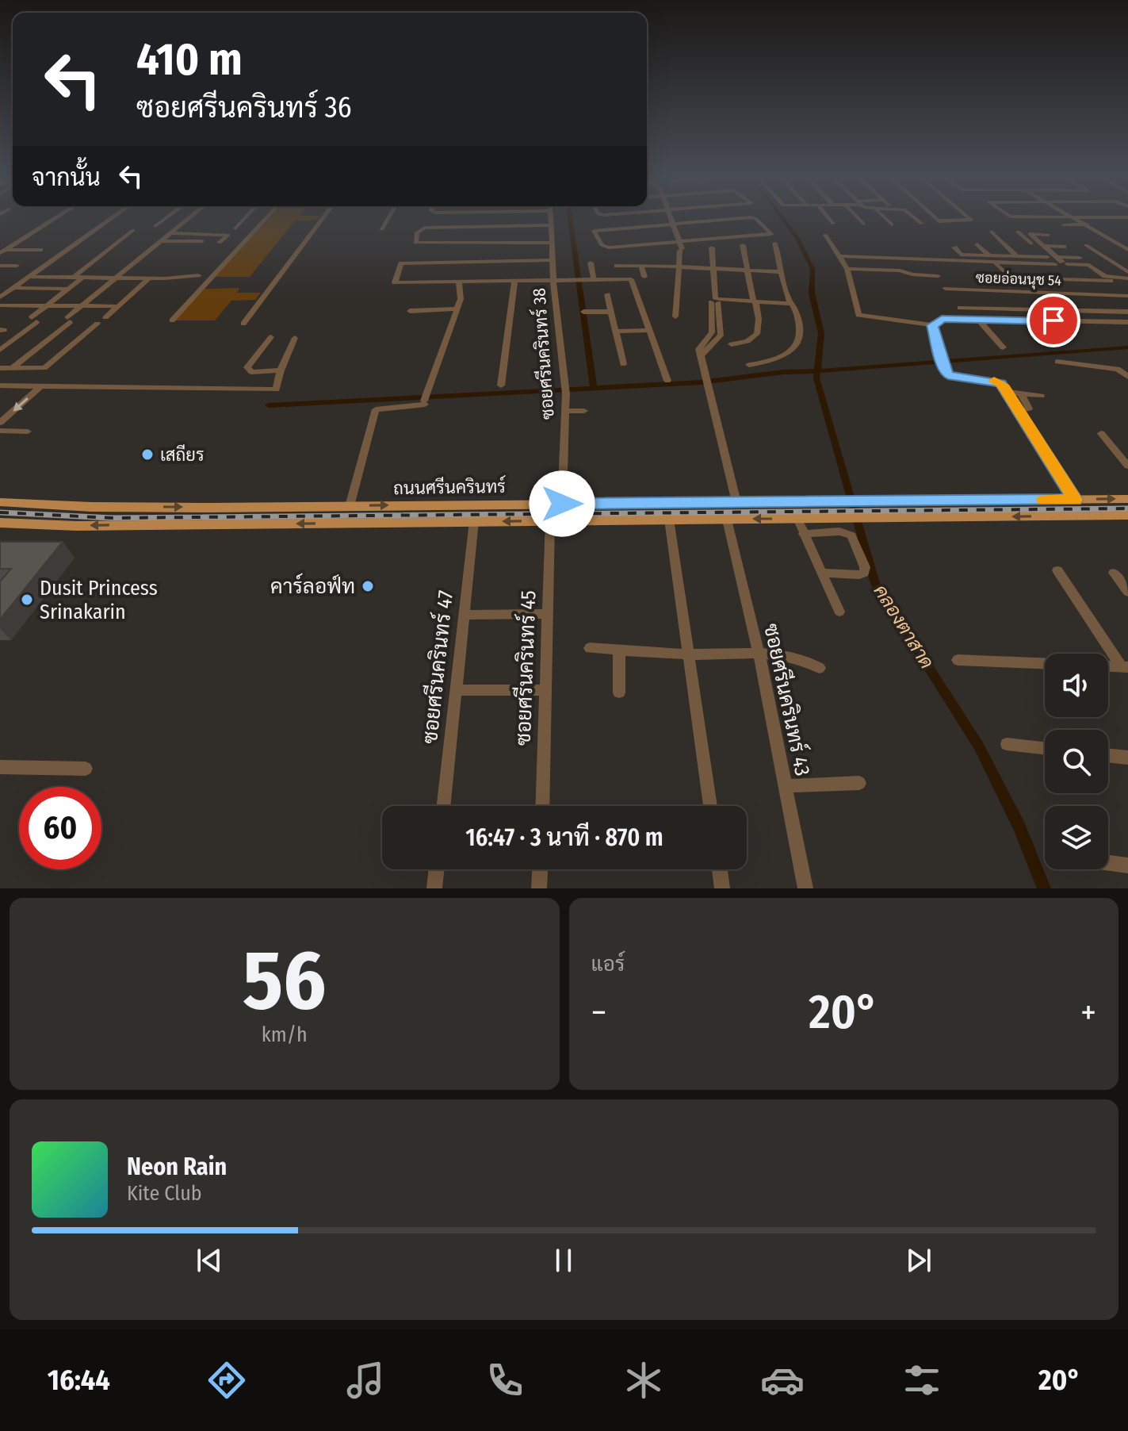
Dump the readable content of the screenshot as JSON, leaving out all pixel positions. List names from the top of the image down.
{
  "streets": {
    "main road": ["ถนนศรีนครินทร์"],
    "street": [
      "ซอยอ่อนนุช 54",
      "ซอยศรีนครินทร์ 38",
      "ซอยศรีนครินทร์ 47",
      "ซอยศรีนครินทร์ 45",
      "ซอยศรีนครินทร์ 43"
    ]
  },
  "crossings": [
    ["ซอยศรีนครินทร์ 38", "ถนนศรีนครินทร์"],
    ["ถนนศรีนครินทร์", "ซอยศรีนครินทร์ 47"],
    ["ถนนศรีนครินทร์", "ซอยศรีนครินทร์ 45"],
    ["ถนนศรีนครินทร์", "ซอยศรีนครินทร์ 43"]
  ],
  "water": ["คลองตาสาด"],
  "places": ["เสถียร", "คาร์ลอฟ์ท", "Dusit Princess Srinakarin"],
  "page": {
    "turn": ["410 m", "ซอยศรีนครินทร์ 36"],
    "then": "จากนั้น",
    "limit": "60",
    "trip": "16:47 · 3 นาที · 870 m",
    "tile": [
      ["56", "km/h"],
      "แอร์"
    ],
    "heat": ["−", "20°", "+"],
    "song": ["Neon Rain", "Kite Club"],
    "tabs": ["16:44", "20°"]
  }
}
